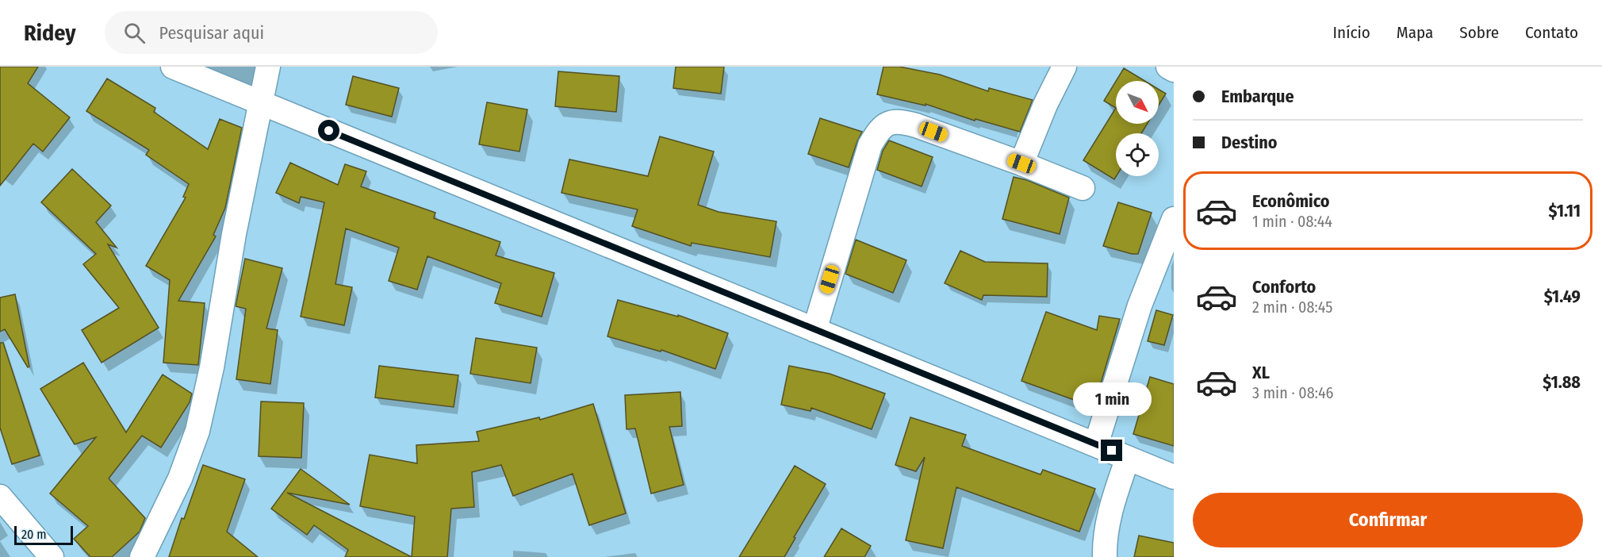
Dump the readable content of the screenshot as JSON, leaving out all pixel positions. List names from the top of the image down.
{
  "scale_bar": "20 m",
  "north": "bottom right",
  "page": {
    "header": "Ridey",
    "search": "Pesquisar aqui",
    "nav": [
      "Início",
      "Mapa",
      "Sobre",
      "Contato"
    ],
    "banner": ["Embarque", "Destino"],
    "list": [
      {
        "name": "Econômico",
        "note": "1 min · 08:44",
        "value": "$1.11"
      },
      {
        "name": "Conforto",
        "note": "2 min · 08:45",
        "value": "$1.49"
      },
      {
        "name": "XL",
        "note": "3 min · 08:46",
        "value": "$1.88"
      }
    ],
    "bubble": "1 min",
    "buttons": "Confirmar",
    "scale": "20 m"
  }
}
